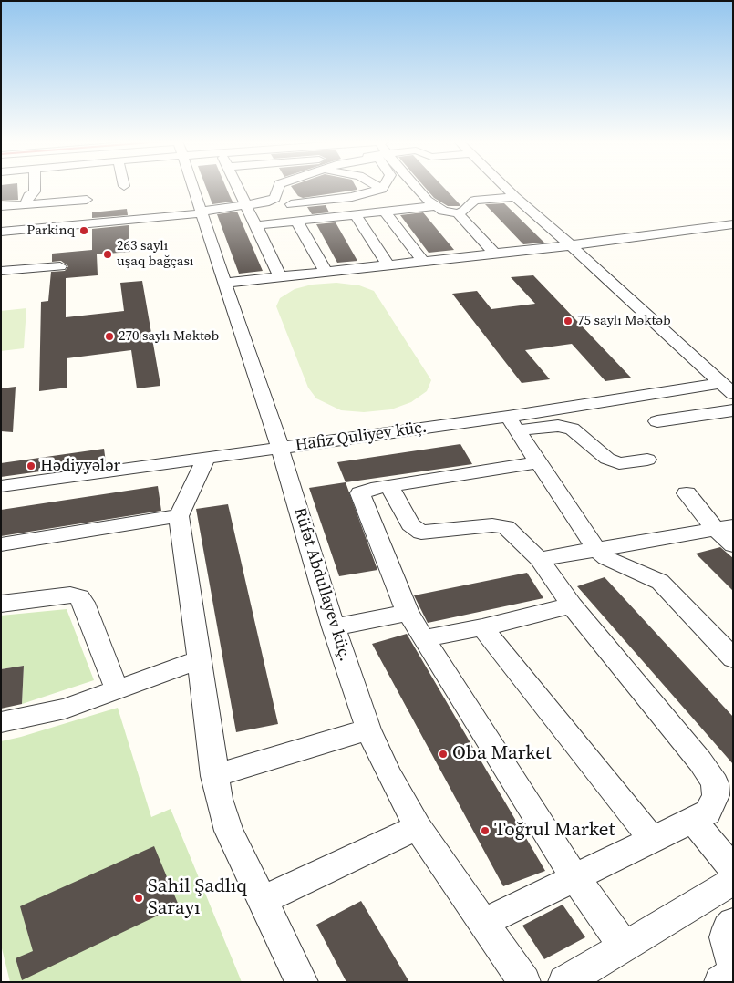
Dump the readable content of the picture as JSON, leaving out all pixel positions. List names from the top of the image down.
{
  "streets": {
    "street": ["Hafiz Quliyev küç.", "Rüfət Abdullayev küç."]
  },
  "crossings": [
    ["Hafiz Quliyev küç.", "Rüfət Abdullayev küç."]
  ],
  "places": [
    "Parkinq",
    "263 saylı uşaq bağçası",
    "75 saylı Məktəb",
    "270 saylı Məktəb",
    "Hədiyyələr",
    "Oba Market",
    "Toğrul Market",
    "Sahil Şadlıq Sarayı"
  ]
}
